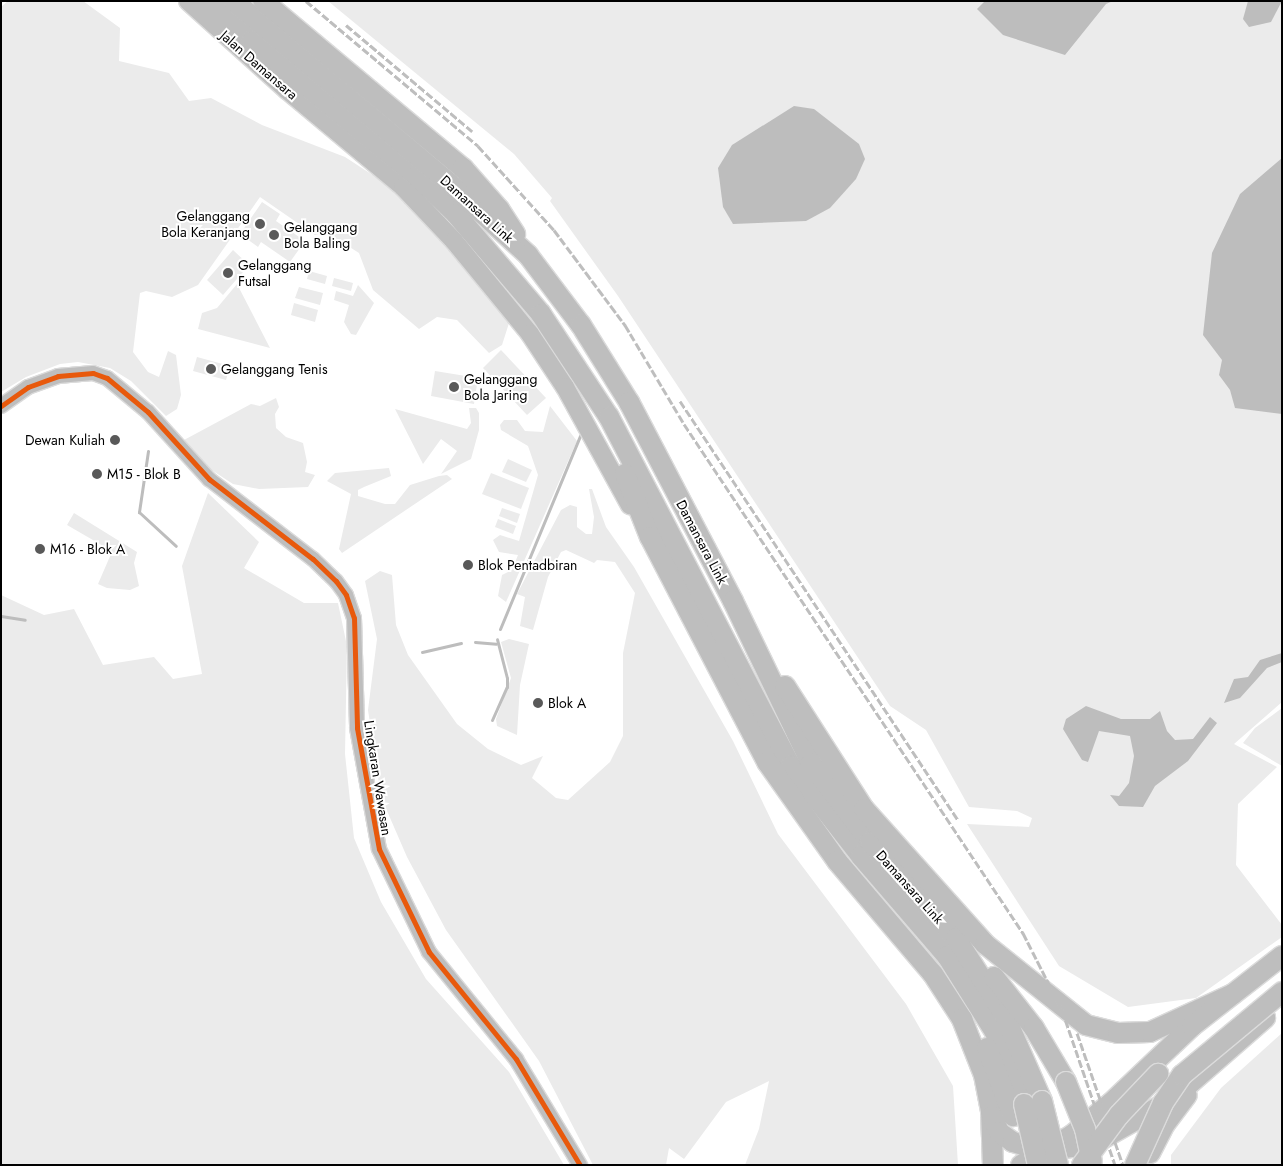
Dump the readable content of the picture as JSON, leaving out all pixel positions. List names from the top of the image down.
{
  "streets": {
    "highway": ["Damansara Link"],
    "main road": ["Jalan Damansara"],
    "street": ["Lingkaran Wawasan"]
  },
  "places": [
    "Gelanggang Bola Keranjang",
    "Gelanggang Bola Baling",
    "Gelanggang Futsal",
    "Gelanggang Tenis",
    "Gelanggang Bola Jaring",
    "Dewan Kuliah",
    "M15 - Blok B",
    "M16 - Blok A",
    "Blok Pentadbiran",
    "Blok A"
  ]
}
